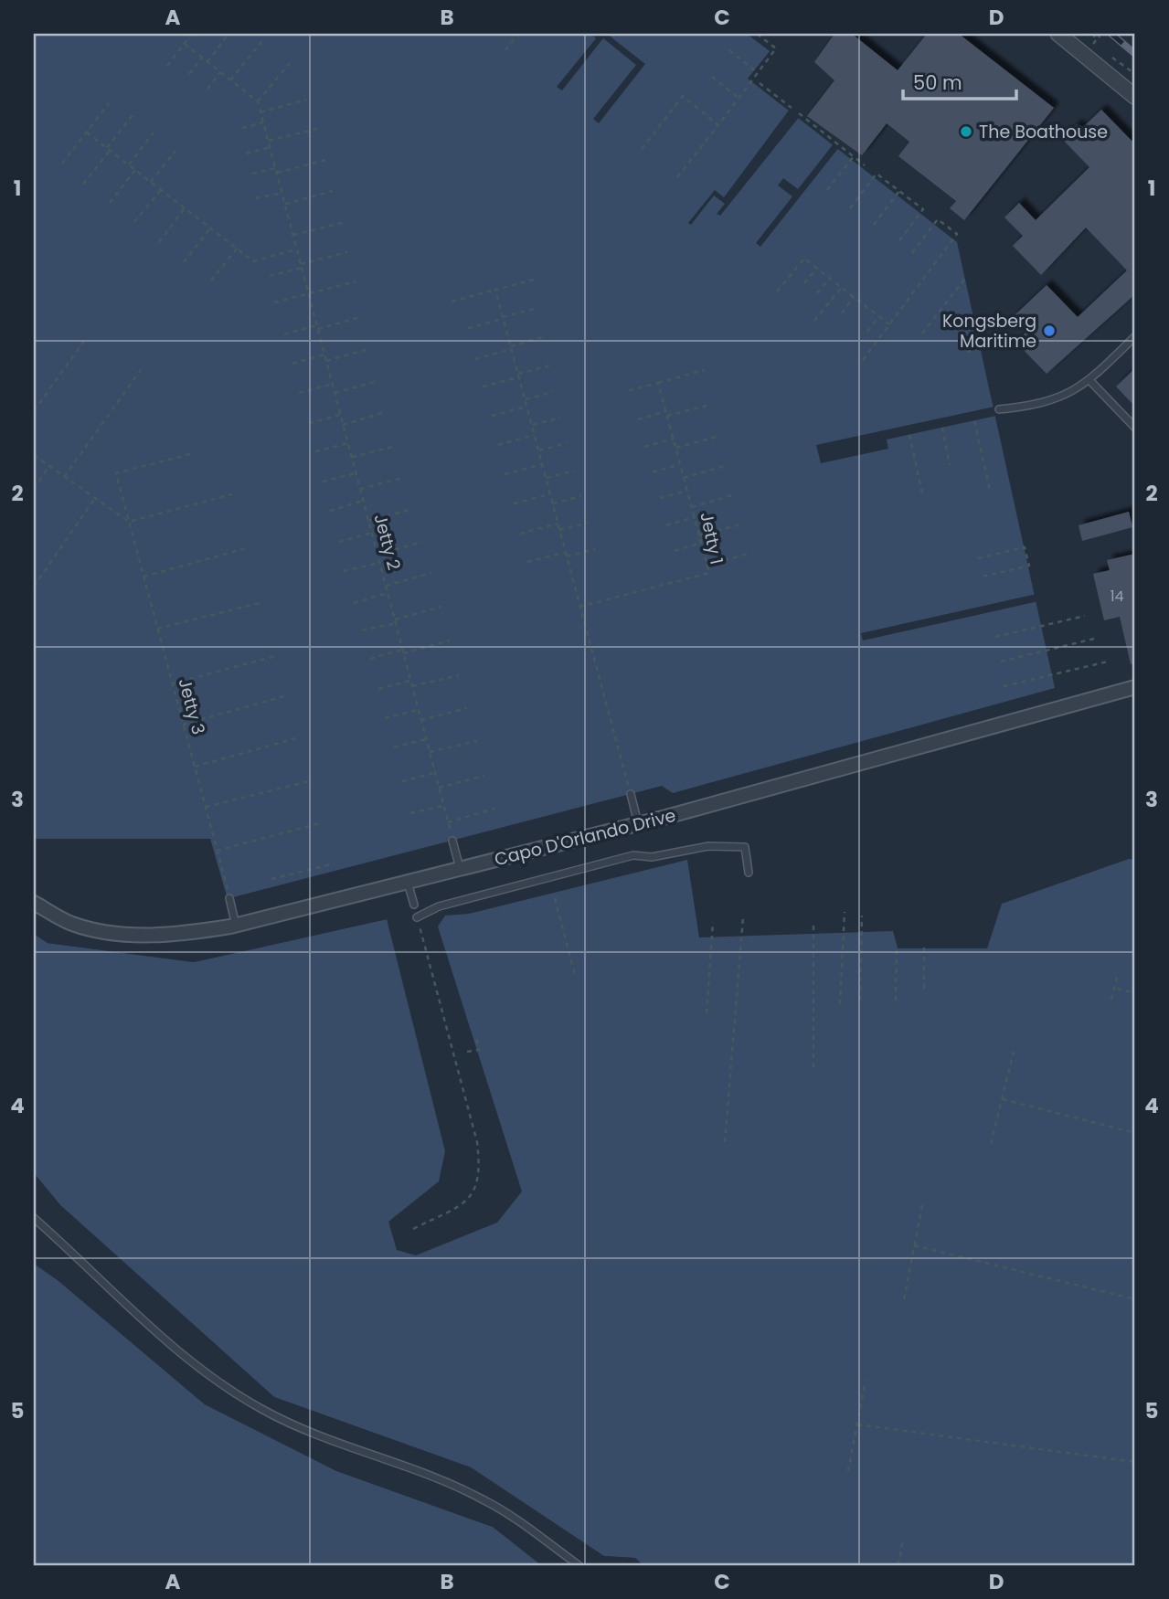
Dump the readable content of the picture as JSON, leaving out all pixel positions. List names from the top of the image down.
{
  "streets": {
    "street": ["Capo D'Orlando Drive"],
    "path": ["Jetty 1", "Jetty 2", "Jetty 3"]
  },
  "places": ["The Boathouse", "Kongsberg Maritime"],
  "house_numbers": ["14"],
  "scale_bar": "50 m",
  "grid": {
    "columns": [
      "A",
      "B",
      "C",
      "D"
    ],
    "rows": [
      "1",
      "2",
      "3",
      "4",
      "5"
    ]
  }
}
